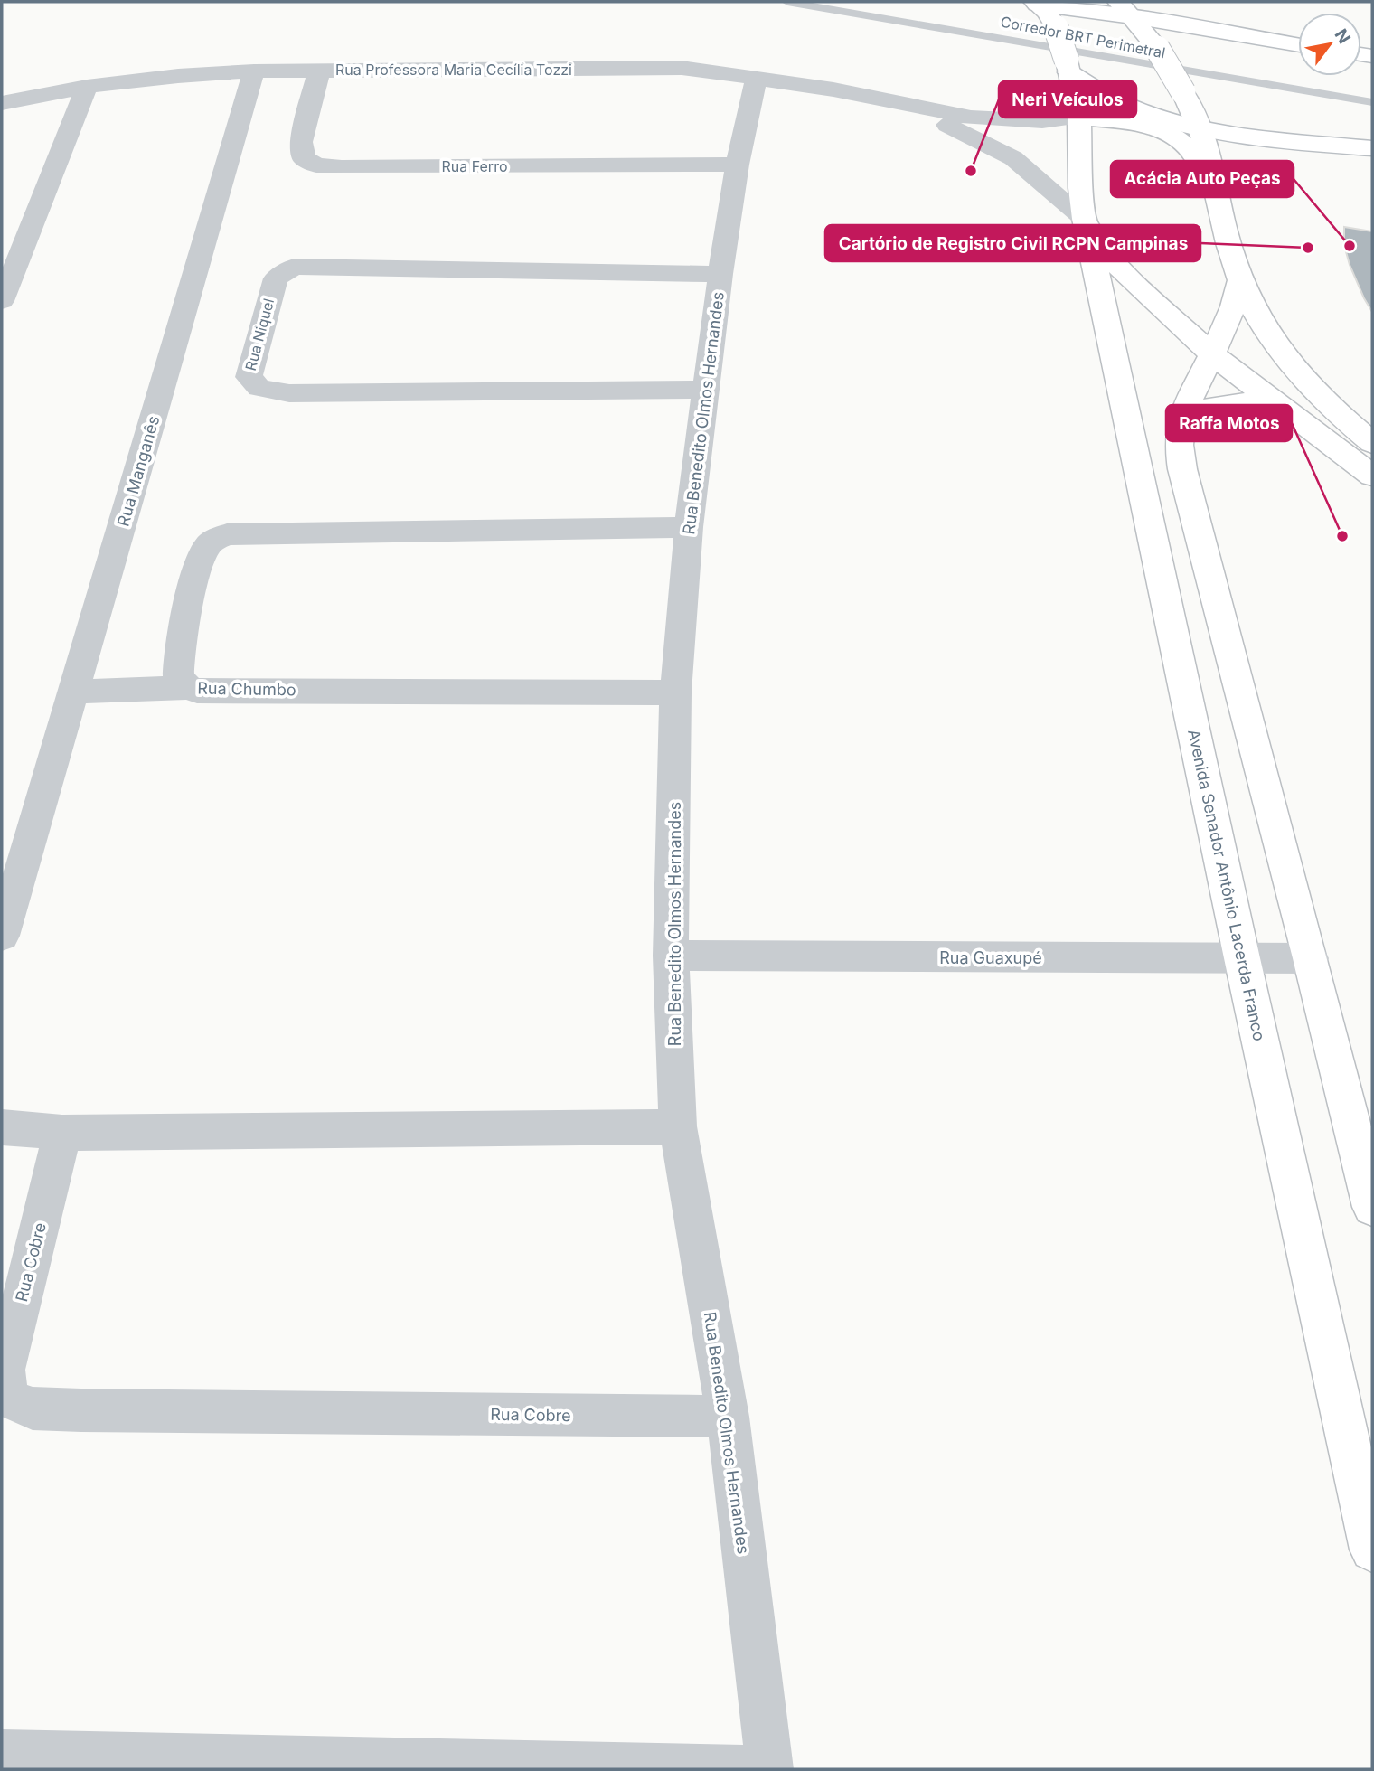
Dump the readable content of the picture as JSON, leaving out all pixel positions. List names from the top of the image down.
{
  "streets": {
    "main road": ["Avenida Senador Antônio Lacerda Franco"],
    "street": [
      "Rua Professora Maria Cecília Tozzi",
      "Rua Ferro",
      "Rua Niquel",
      "Rua Benedito Olmos Hernandes",
      "Rua Manganês",
      "Rua Chumbo",
      "Rua Guaxupé",
      "Rua Cobre"
    ],
    "lane": ["Corredor BRT Perimetral"]
  },
  "crossings": [
    ["Rua Professora Maria Cecília Tozzi", "Rua Ferro"],
    ["Rua Professora Maria Cecília Tozzi", "Rua Benedito Olmos Hernandes"],
    ["Rua Professora Maria Cecília Tozzi", "Rua Manganês"],
    ["Rua Professora Maria Cecília Tozzi", "Avenida Senador Antônio Lacerda Franco"],
    ["Rua Ferro", "Rua Benedito Olmos Hernandes"],
    ["Rua Niquel", "Rua Benedito Olmos Hernandes"],
    ["Rua Benedito Olmos Hernandes", "Rua Chumbo"],
    ["Rua Benedito Olmos Hernandes", "Rua Guaxupé"],
    ["Rua Benedito Olmos Hernandes", "Rua Cobre"],
    ["Avenida Senador Antônio Lacerda Franco", "Rua Guaxupé"]
  ],
  "places": [
    "Neri Veículos",
    "Acácia Auto Peças",
    "Cartório de Registro Civil RCPN Campinas",
    "Raffa Motos"
  ],
  "north": "top right"
}
